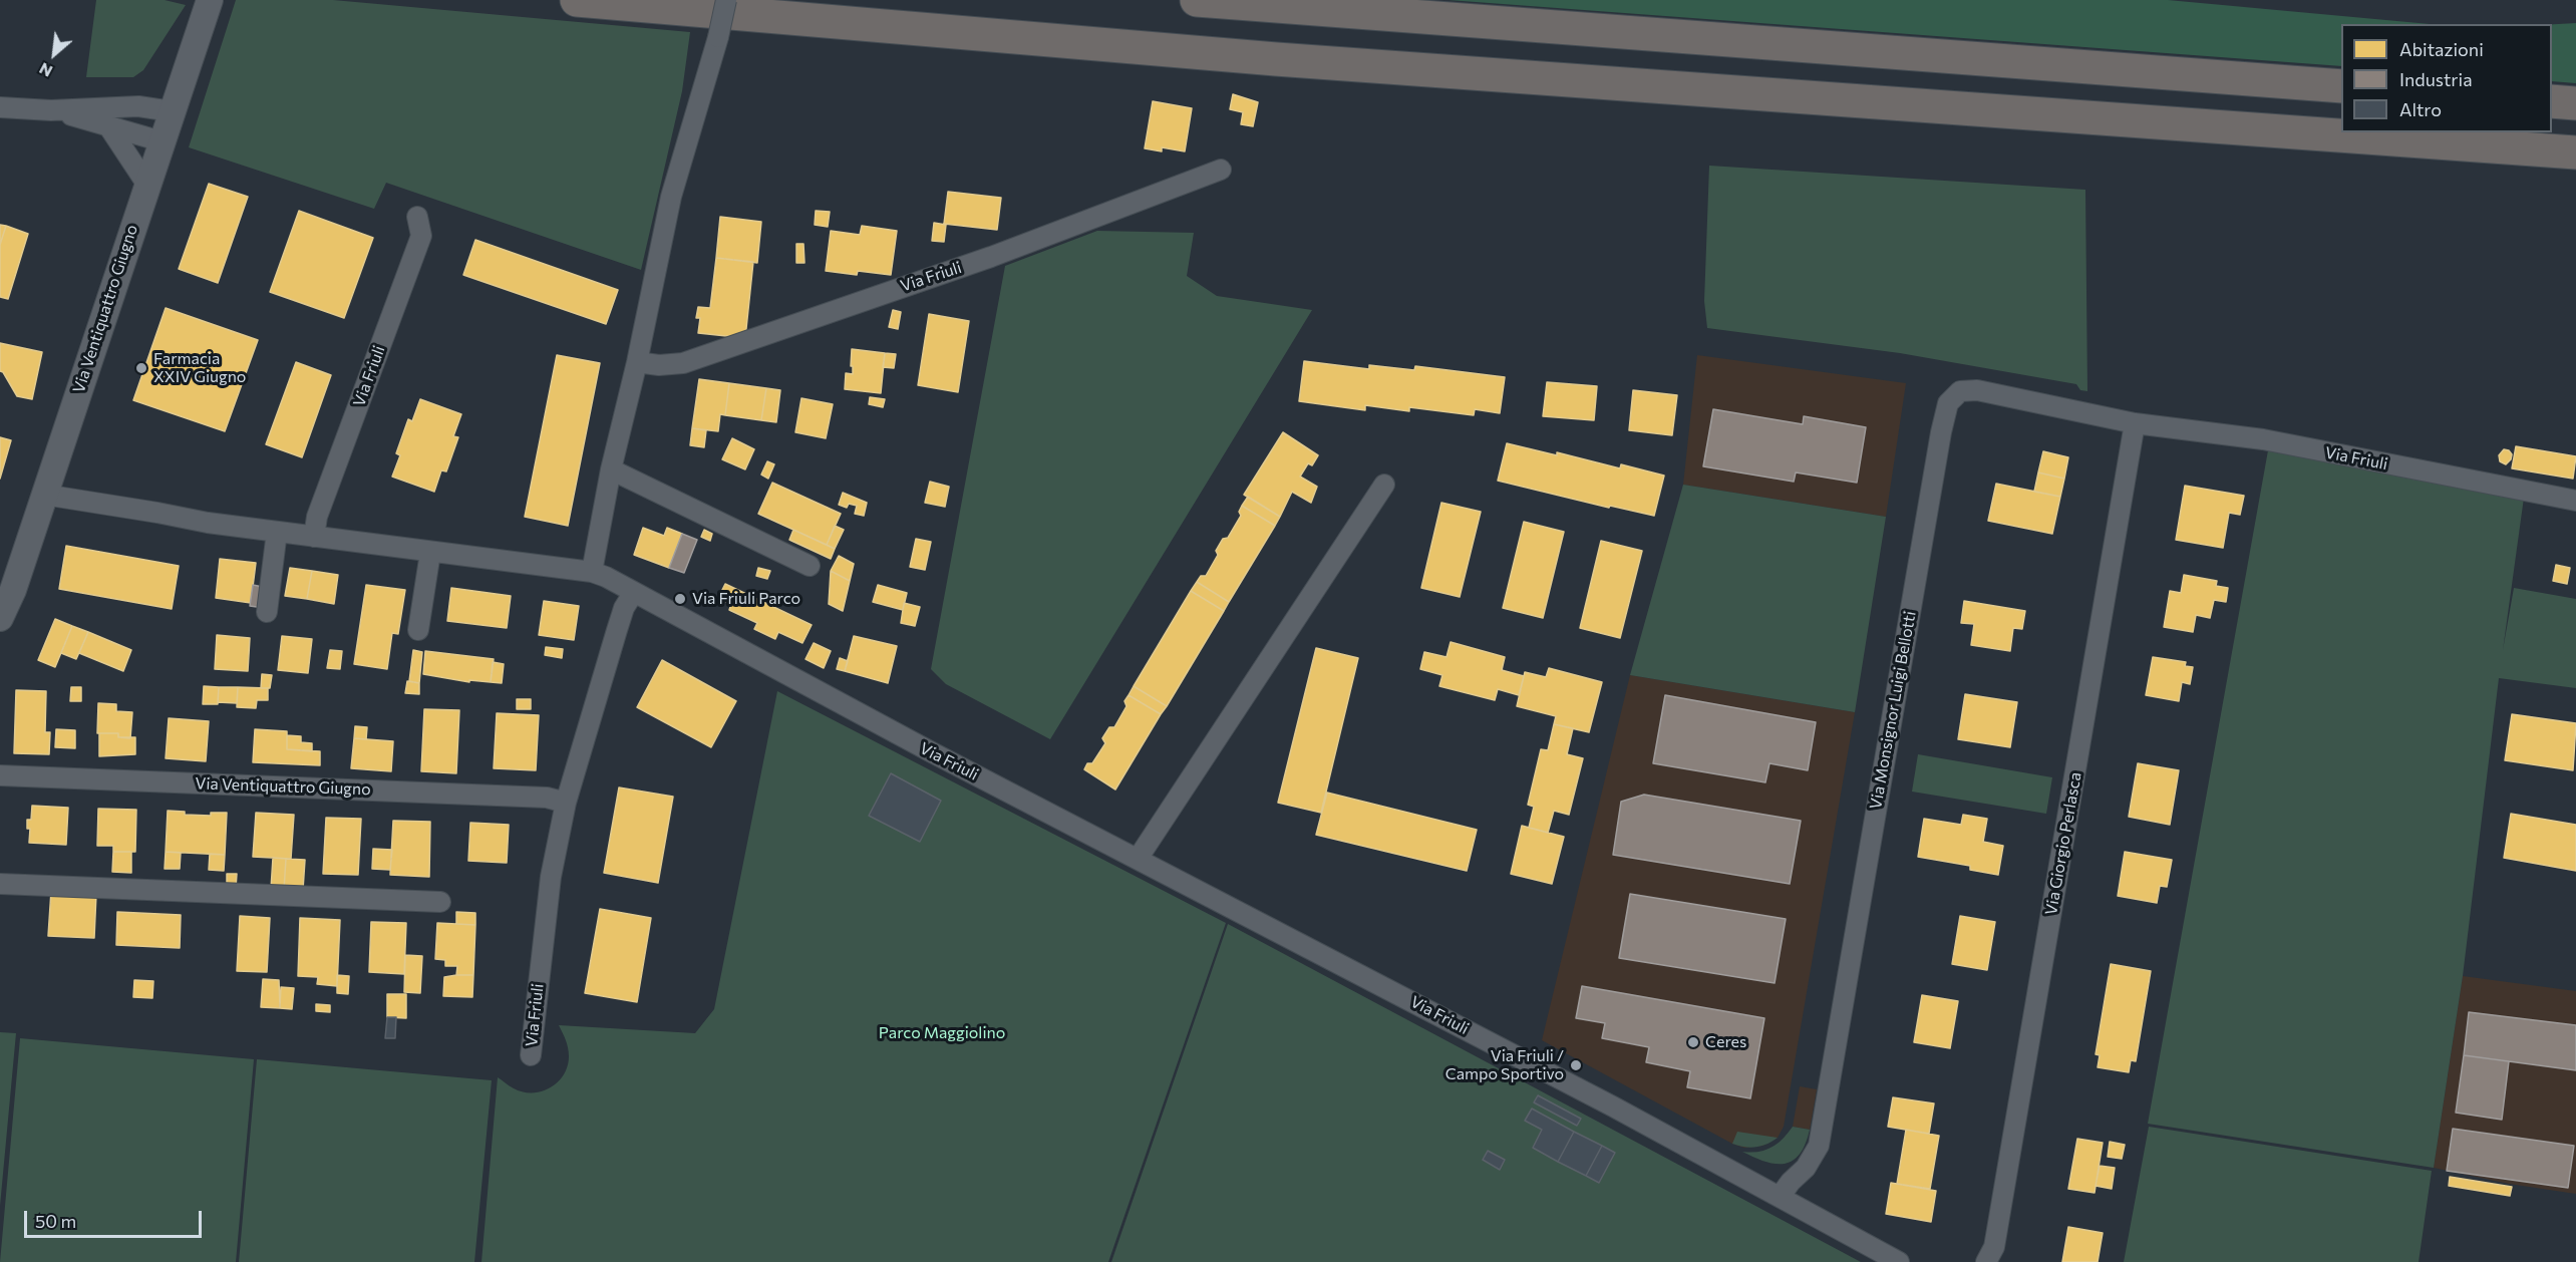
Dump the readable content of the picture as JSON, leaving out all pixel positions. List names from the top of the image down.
{
  "streets": {
    "street": [
      "Via Friuli",
      "Via Ventiquattro Giugno",
      "Via Monsignor Luigi Bellotti",
      "Via Giorgio Perlasca"
    ]
  },
  "crossings": [
    ["Via Friuli", "Via Ventiquattro Giugno"],
    ["Via Friuli", "Via Monsignor Luigi Bellotti"],
    ["Via Friuli", "Via Giorgio Perlasca"],
    ["Via Monsignor Luigi Bellotti", "Via Giorgio Perlasca"]
  ],
  "parks": ["Parco Maggiolino"],
  "places": [
    "Farmacia XXIV Giugno",
    "Via Friuli Parco",
    "Ceres",
    "Via Friuli / Campo Sportivo"
  ],
  "legend": ["Abitazioni", "Industria", "Altro"],
  "scale_bar": "50 m",
  "north": "bottom left"
}
